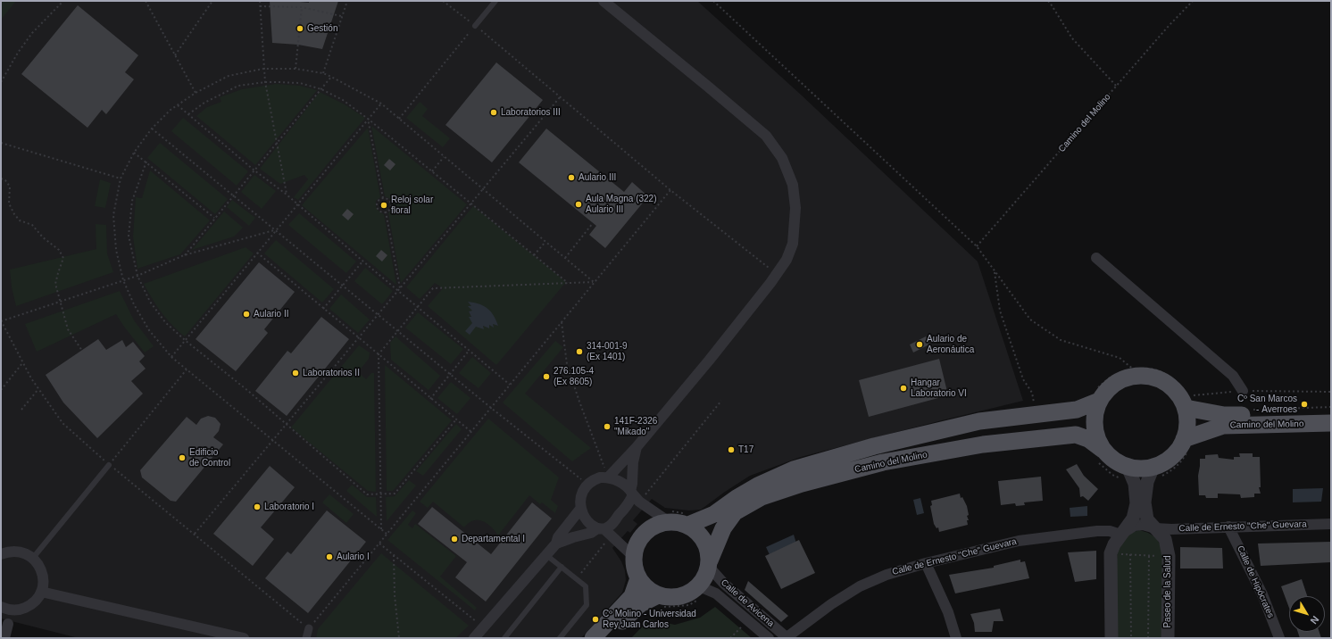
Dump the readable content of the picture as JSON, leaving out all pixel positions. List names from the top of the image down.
{
  "streets": {
    "main road": ["Camino del Molino"],
    "street": [
      "Calle de Ernesto \"Che\" Guevara",
      "Calle de Hipócrates",
      "Paseo de la Salud",
      "Calle de Avicena"
    ]
  },
  "crossings": [
    ["Camino del Molino", "Paseo de la Salud"],
    ["Camino del Molino", "Calle de Avicena"],
    ["Calle de Ernesto \"Che\" Guevara", "Calle de Hipócrates"],
    ["Calle de Ernesto \"Che\" Guevara", "Paseo de la Salud"],
    ["Calle de Ernesto \"Che\" Guevara", "Calle de Avicena"]
  ],
  "places": [
    "Gestión",
    "Laboratorios III",
    "Aulario III",
    "Aula Magna (322) Aulario III",
    "Reloj solar floral",
    "Aulario II",
    "Aulario de Aeronáutica",
    "314-001-9 (Ex 1401)",
    "Laboratorios II",
    "276.105-4 (Ex 8605)",
    "Hangar Laboratorio VI",
    "Cº San Marcos - Averroes",
    "141F-2326 \"Mikado\"",
    "T17",
    "Edificio de Control",
    "Laboratorio I",
    "Departamental I",
    "Aulario I",
    "Cº Molino - Universidad Rey Juan Carlos"
  ],
  "north": "bottom right"
}
